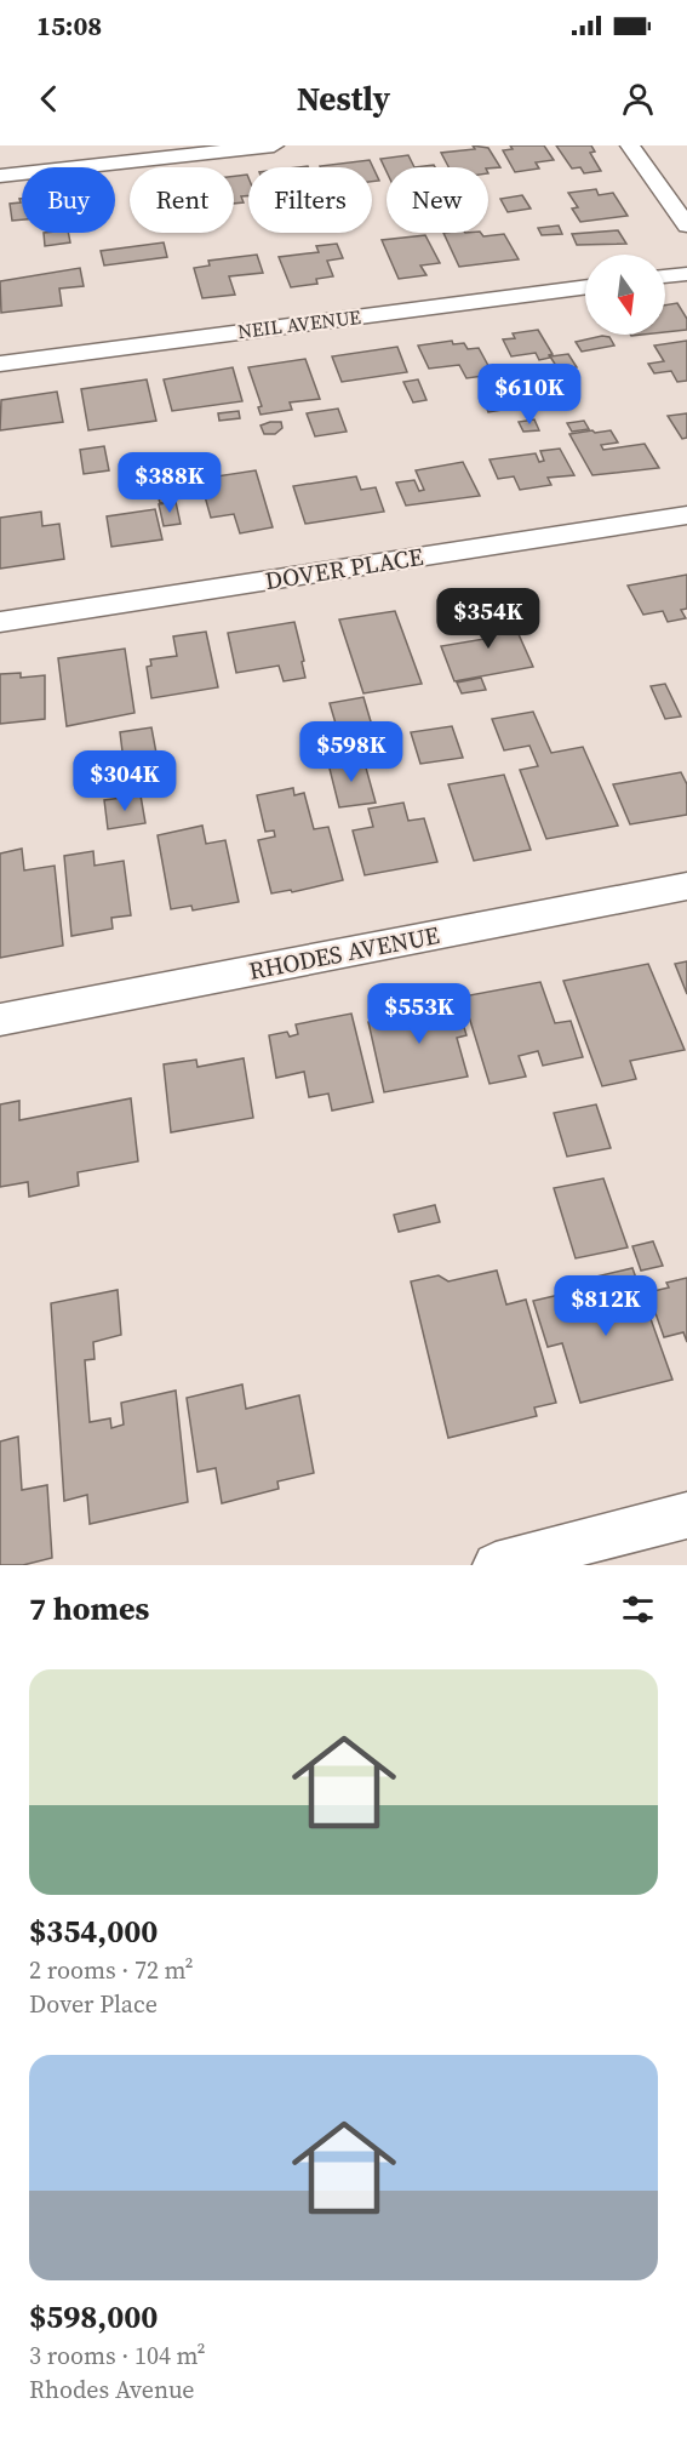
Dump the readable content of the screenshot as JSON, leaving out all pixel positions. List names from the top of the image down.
{
  "streets": {
    "street": ["NEIL AVENUE", "DOVER PLACE", "RHODES AVENUE"]
  },
  "north": "bottom",
  "page": {
    "status": "15:08",
    "header": "Nestly",
    "chip": [
      "Buy",
      "Rent",
      "Filters",
      "New"
    ],
    "price": [
      "$610K",
      "$388K",
      "$354K",
      "$598K",
      "$304K",
      "$553K",
      "$812K"
    ],
    "heading": "7 homes",
    "list": [
      {
        "name": "$354,000",
        "note": "2 rooms · 72 m² · Dover Place"
      },
      {
        "name": "$598,000",
        "note": "3 rooms · 104 m² · Rhodes Avenue"
      }
    ]
  }
}
